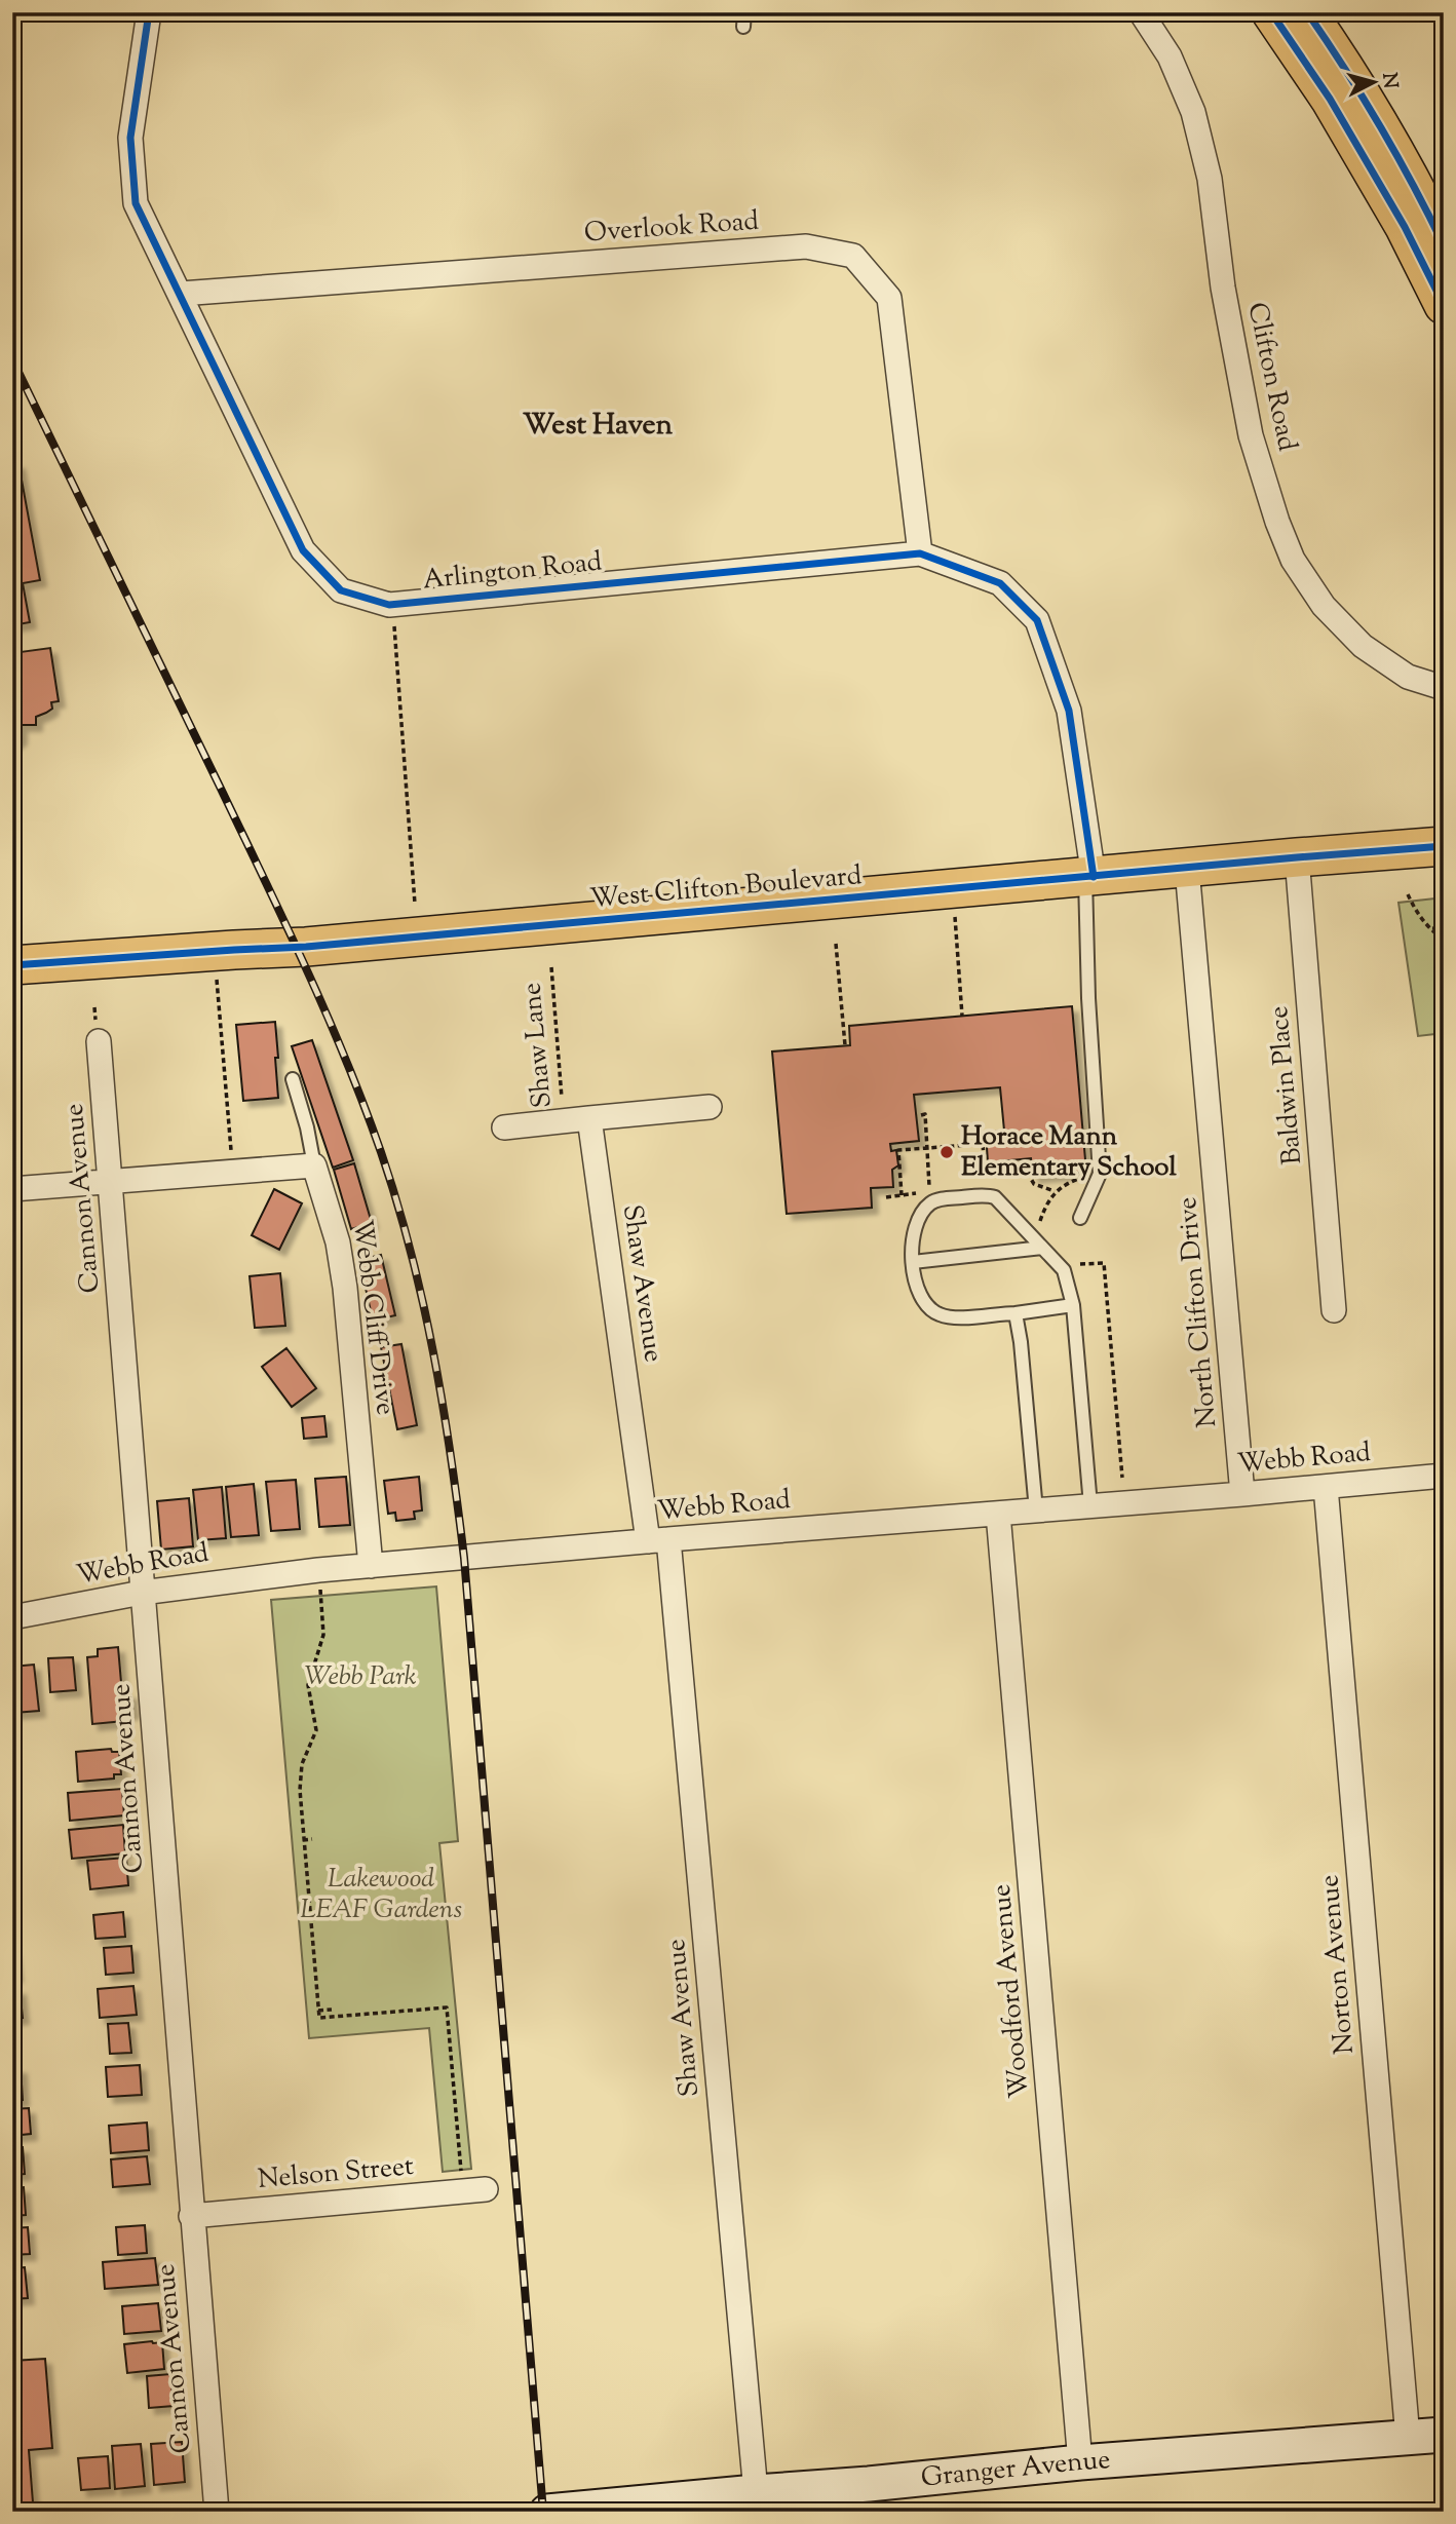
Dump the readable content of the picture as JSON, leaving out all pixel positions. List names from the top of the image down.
{
  "streets": {
    "main road": ["West Clifton Boulevard"],
    "street": [
      "Overlook Road",
      "Clifton Road",
      "Arlington Road",
      "Baldwin Place",
      "Cannon Avenue",
      "Shaw Avenue",
      "North Clifton Drive",
      "Webb Cliff Drive",
      "Webb Road",
      "Norton Avenue",
      "Woodford Avenue",
      "Nelson Street",
      "Granger Avenue"
    ],
    "path": ["Shaw Lane"]
  },
  "crossings": [
    ["Overlook Road", "Arlington Road"],
    ["Arlington Road", "West Clifton Boulevard"],
    ["West Clifton Boulevard", "Baldwin Place"],
    ["West Clifton Boulevard", "North Clifton Drive"],
    ["Cannon Avenue", "Webb Road"],
    ["Cannon Avenue", "Nelson Street"],
    ["Shaw Avenue", "Webb Road"],
    ["Shaw Avenue", "Granger Avenue"],
    ["North Clifton Drive", "Webb Road"],
    ["Webb Cliff Drive", "Webb Road"],
    ["Webb Road", "Norton Avenue"],
    ["Webb Road", "Woodford Avenue"],
    ["Norton Avenue", "Granger Avenue"],
    ["Woodford Avenue", "Granger Avenue"]
  ],
  "districts": ["West Haven"],
  "parks": ["Webb Park", "Lakewood LEAF Gardens"],
  "places": ["Horace Mann Elementary School"],
  "north": "right"
}
